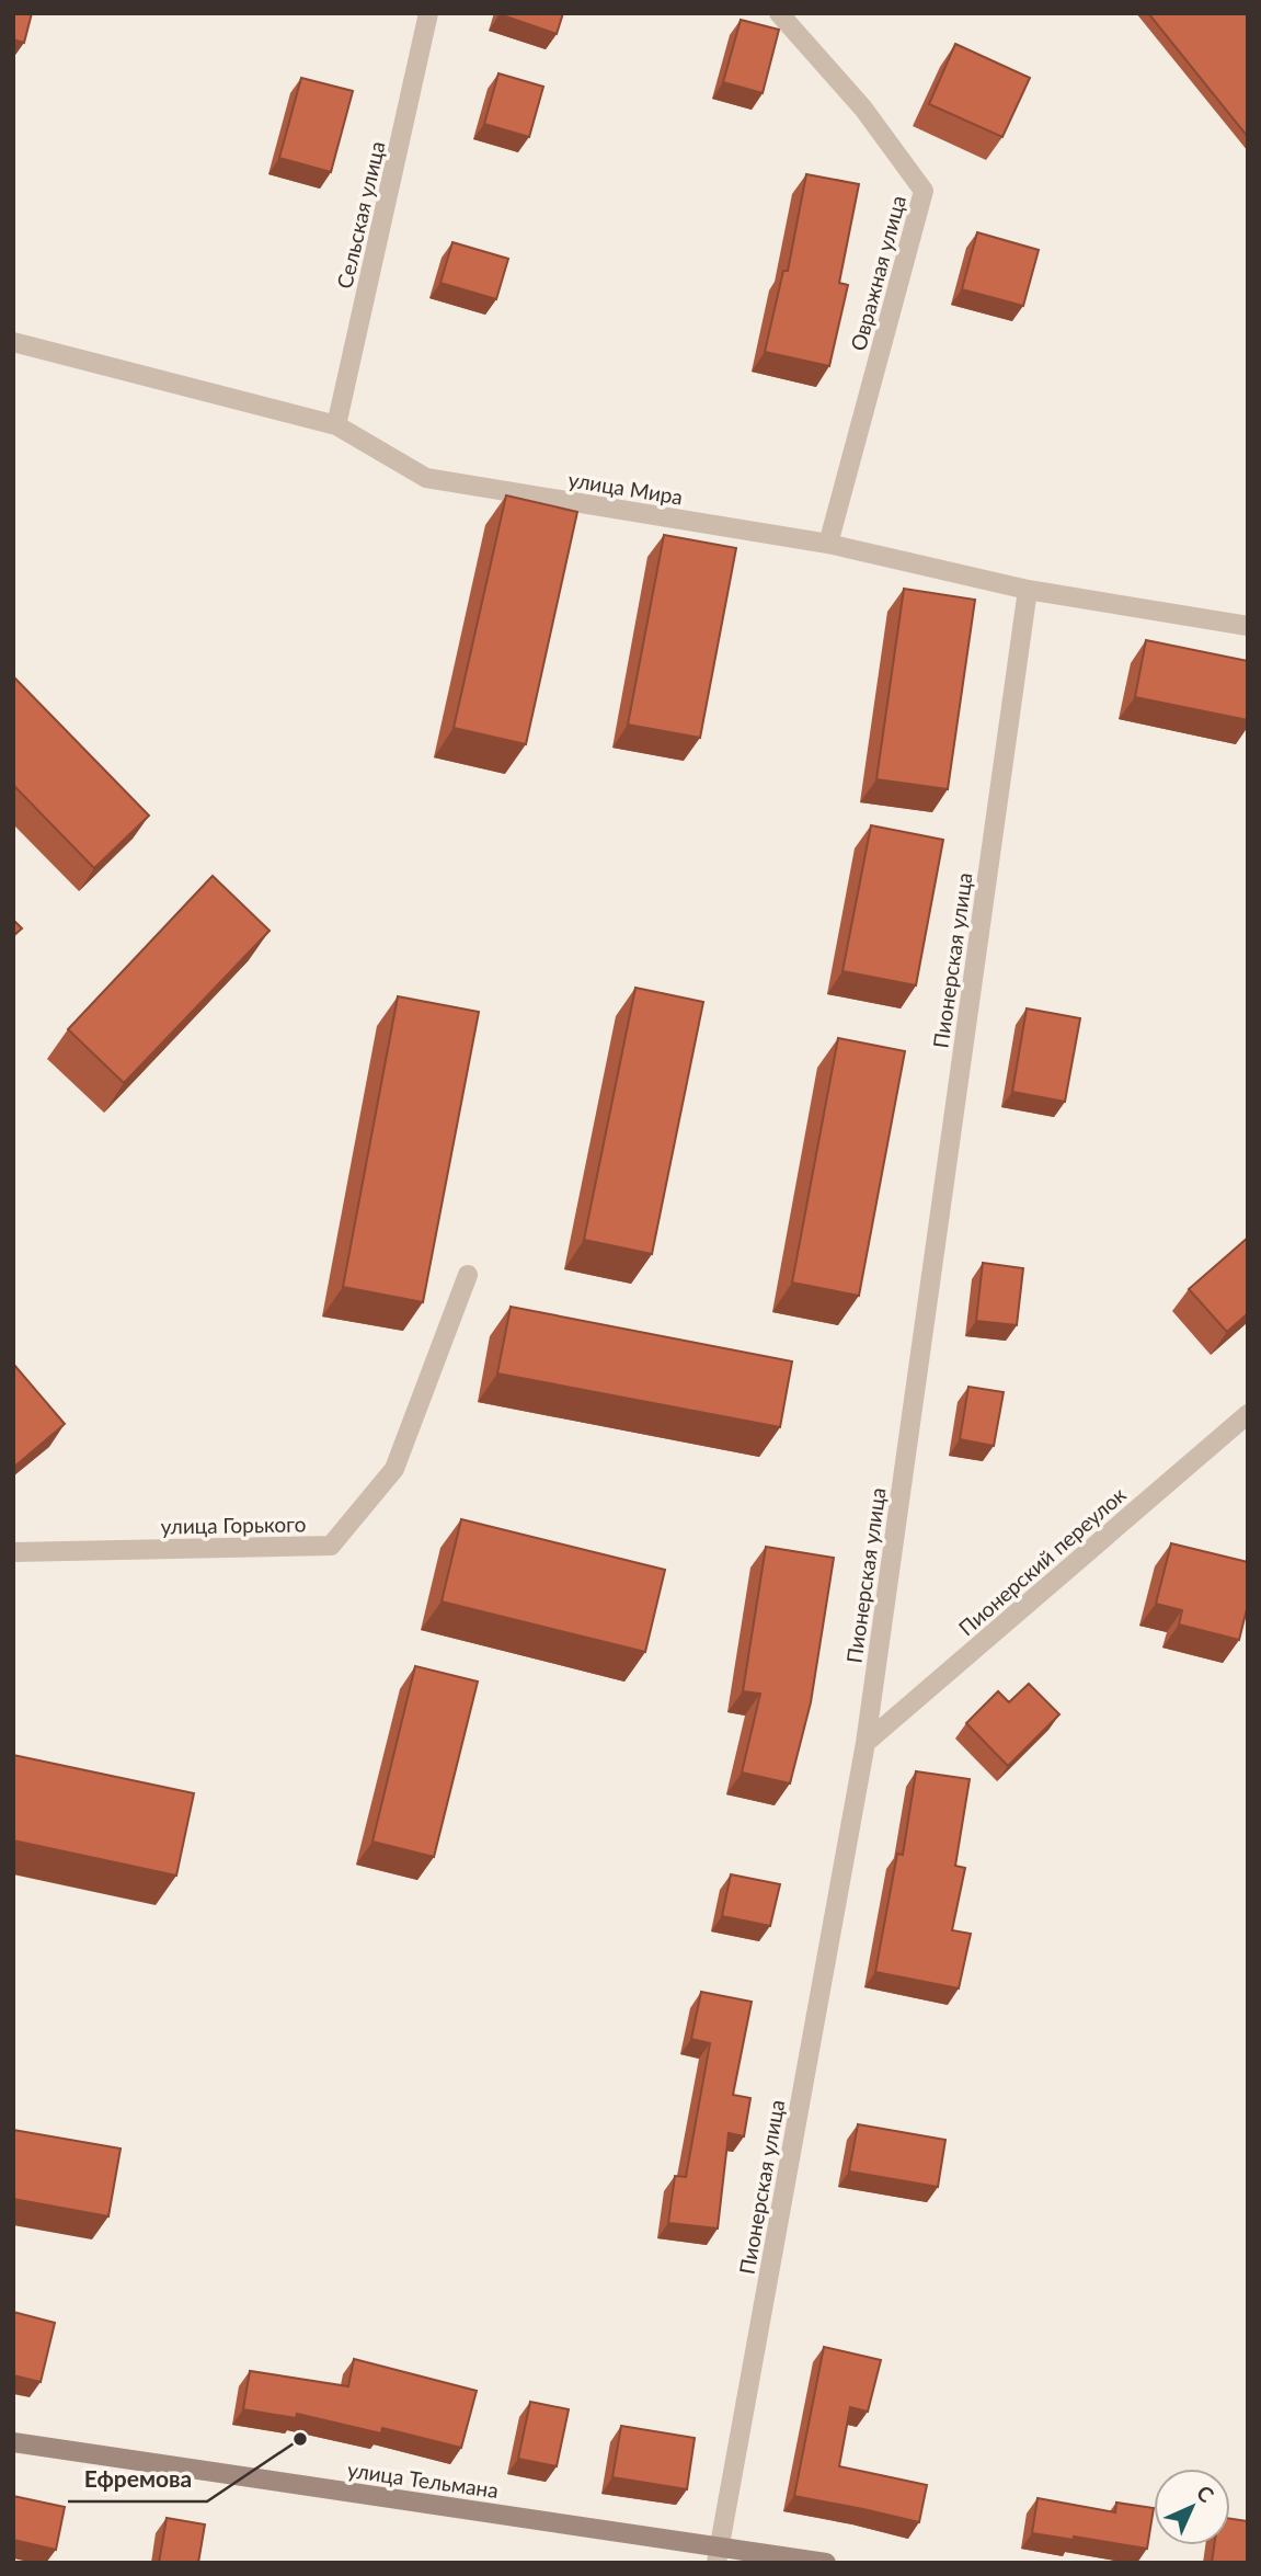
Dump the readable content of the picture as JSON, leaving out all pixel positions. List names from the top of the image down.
{
  "streets": {
    "street": [
      "Сельская улица",
      "Овражная улица",
      "улица Мира",
      "Пионерская улица",
      "улица Горького",
      "Пионерский переулок",
      "улица Тельмана"
    ]
  },
  "crossings": [
    ["Сельская улица", "улица Мира"],
    ["Овражная улица", "улица Мира"],
    ["улица Мира", "Пионерская улица"],
    ["Пионерская улица", "Пионерский переулок"],
    ["Пионерская улица", "улица Тельмана"]
  ],
  "places": ["Ефремова"],
  "north": "top right"
}
